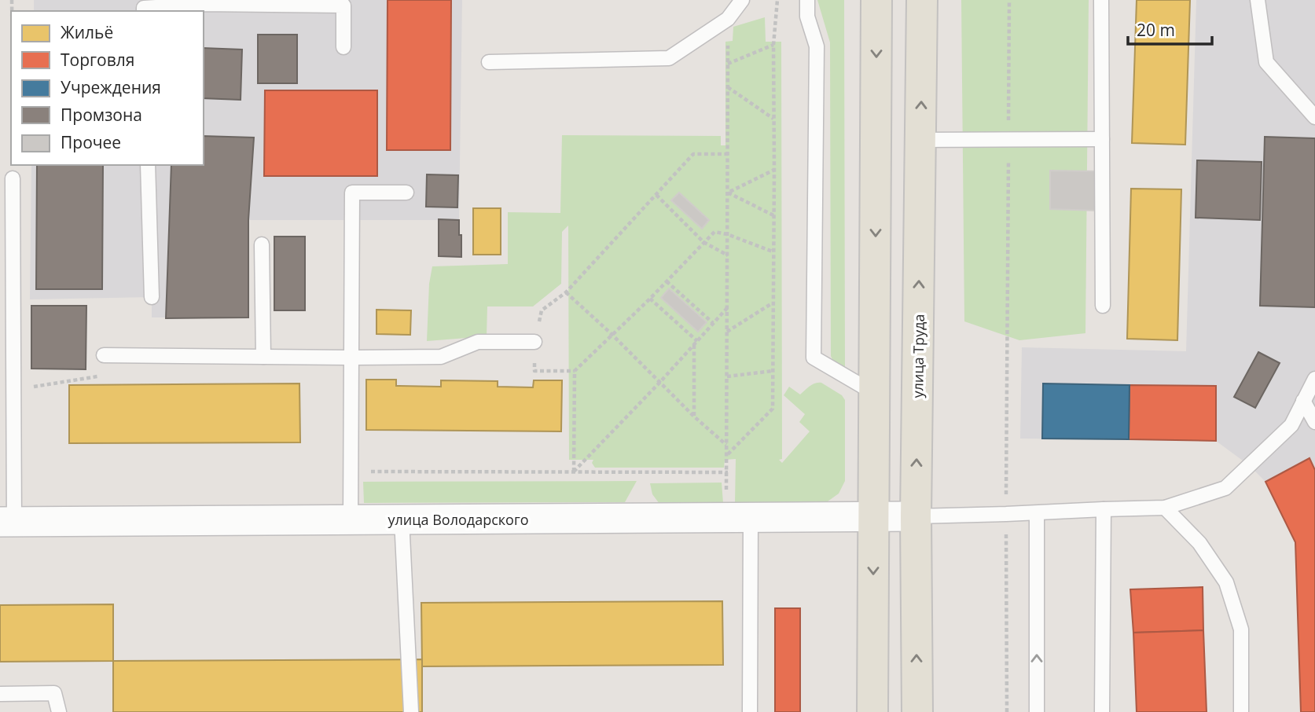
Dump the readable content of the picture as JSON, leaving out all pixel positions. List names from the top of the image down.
{
  "streets": {
    "main road": ["улица Труда"],
    "street": ["улица Володарского"]
  },
  "crossings": [
    ["улица Труда", "улица Володарского"]
  ],
  "legend": [
    "Жильё",
    "Торговля",
    "Учреждения",
    "Промзона",
    "Прочее"
  ],
  "scale_bar": "20 m"
}
